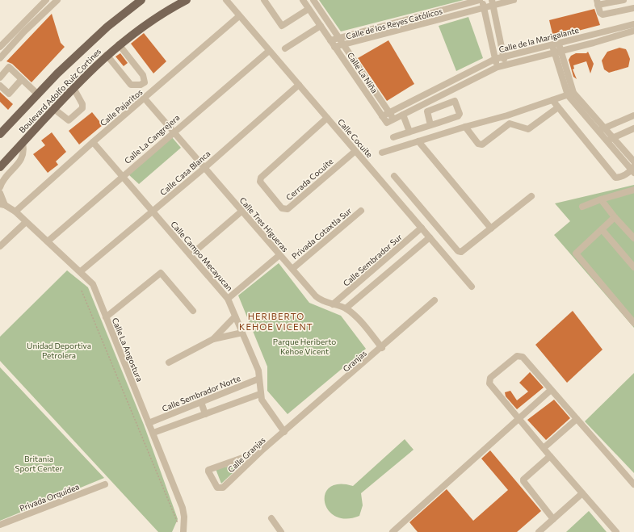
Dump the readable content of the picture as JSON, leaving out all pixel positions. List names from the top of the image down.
{
  "streets": {
    "main road": ["Boulevard Adolfo Ruiz Cortines"],
    "street": [
      "Calle de los Reyes Católicos",
      "Calle de la Marigalante",
      "Calle La Niña",
      "Calle Pajaritos",
      "Calle Cocuite",
      "Calle La Cangrejera",
      "Calle Casa Blanca",
      "Cerrada Cocuite",
      "Calle Tres Higueras",
      "Privada Cotaxtla Sur",
      "Calle Campo Mecayucan",
      "Calle Sembrador Sur",
      "Calle La Angostura",
      "Granjas",
      "Calle Sembrador Norte",
      "Calle Granjas",
      "Privada Orquídea"
    ]
  },
  "crossings": [
    ["Calle de los Reyes Católicos", "Calle La Niña"],
    ["Calle de la Marigalante", "Calle La Niña"],
    ["Calle Pajaritos", "Calle Cocuite"],
    ["Calle Pajaritos", "Calle Tres Higueras"],
    ["Calle Pajaritos", "Calle Campo Mecayucan"],
    ["Calle Pajaritos", "Calle La Angostura"],
    ["Calle Cocuite", "Calle La Cangrejera"],
    ["Calle Cocuite", "Calle Casa Blanca"],
    ["Calle Cocuite", "Cerrada Cocuite"],
    ["Calle Cocuite", "Calle Sembrador Sur"],
    ["Calle La Cangrejera", "Calle Tres Higueras"],
    ["Calle La Cangrejera", "Calle Campo Mecayucan"],
    ["Calle La Cangrejera", "Calle La Angostura"],
    ["Calle Casa Blanca", "Calle Tres Higueras"],
    ["Calle Casa Blanca", "Calle Campo Mecayucan"],
    ["Calle Casa Blanca", "Calle La Angostura"],
    ["Calle Tres Higueras", "Privada Cotaxtla Sur"],
    ["Calle Tres Higueras", "Calle Sembrador Sur"],
    ["Calle Tres Higueras", "Granjas"],
    ["Calle Campo Mecayucan", "Granjas"],
    ["Calle Campo Mecayucan", "Calle Sembrador Norte"],
    ["Calle Campo Mecayucan", "Calle Granjas"],
    ["Calle La Angostura", "Calle Sembrador Norte"],
    ["Granjas", "Calle Granjas"]
  ],
  "districts": ["HERIBERTO KEHOE VICENT"],
  "parks": ["Parque Heriberto Kehoe Vicent", "Unidad Deportiva Petrolera", "Britania Sport Center"]
}
